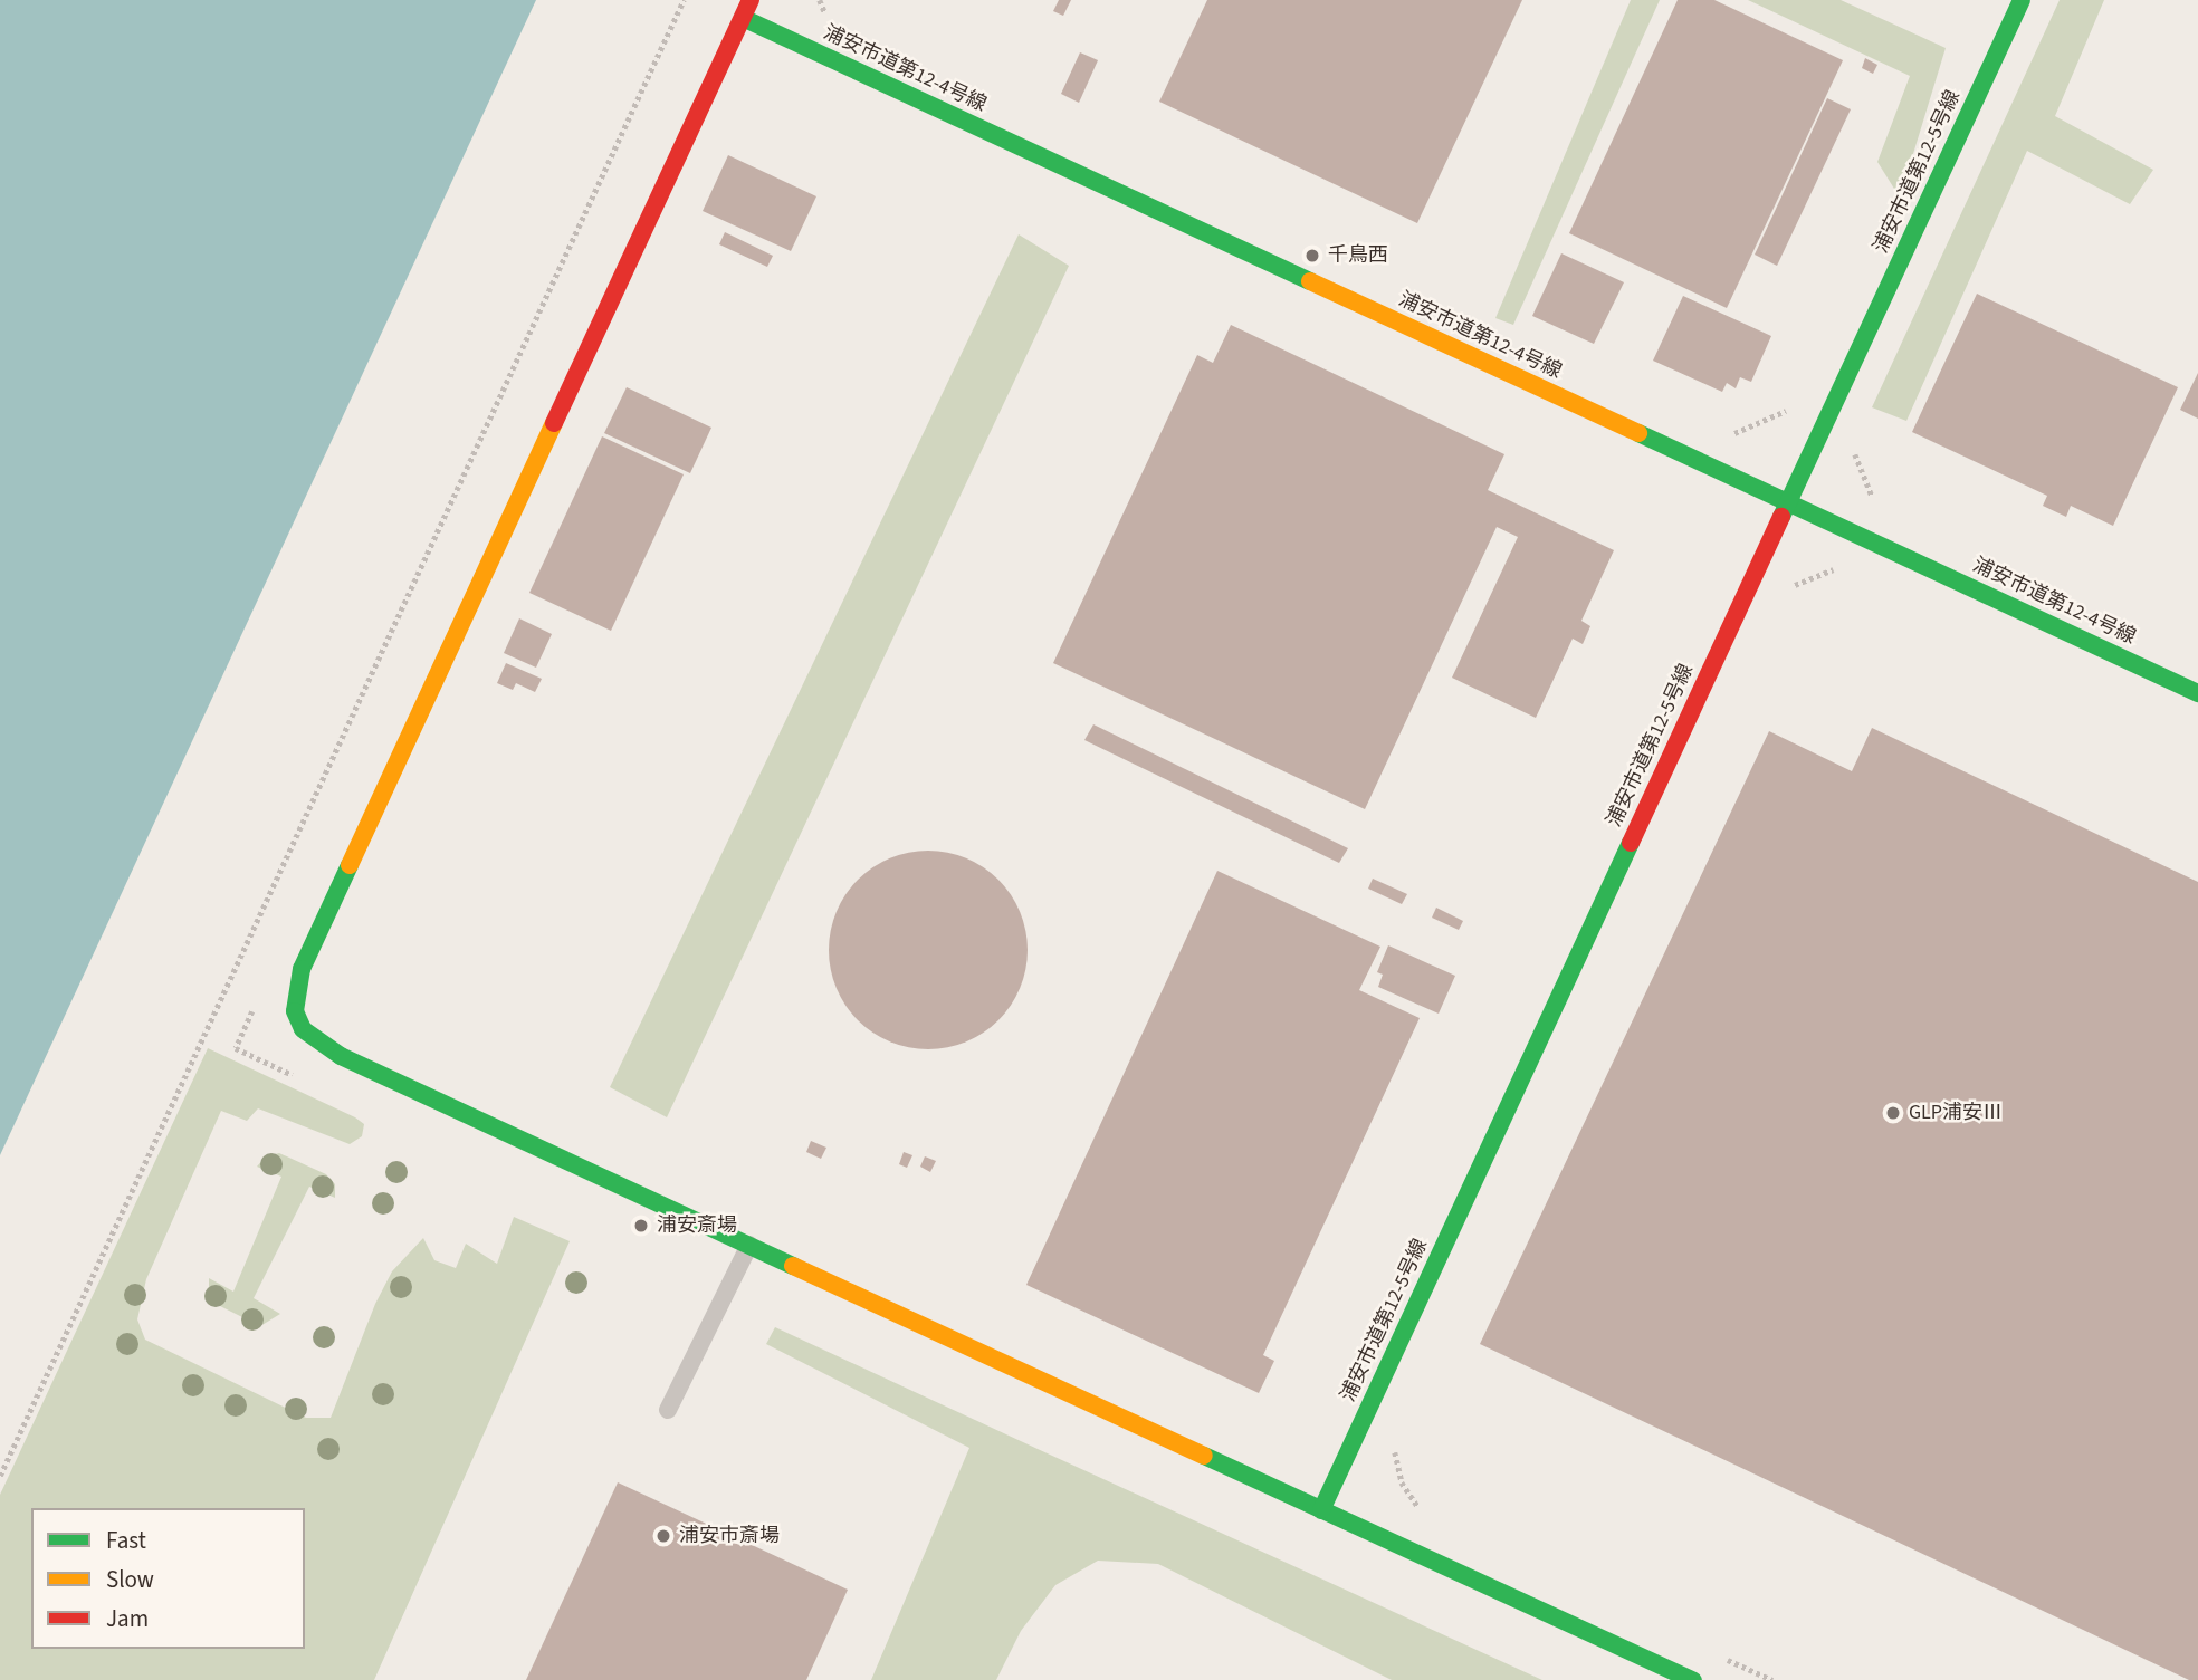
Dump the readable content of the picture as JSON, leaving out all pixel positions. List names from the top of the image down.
{
  "streets": {
    "street": ["浦安市道第12-4号線", "浦安市道第12-5号線"]
  },
  "crossings": [
    ["浦安市道第12-4号線", "浦安市道第12-5号線"]
  ],
  "places": [
    "千鳥西",
    "GLP浦安Ⅲ",
    "浦安斎場",
    "浦安市斎場"
  ],
  "legend": ["Fast", "Slow", "Jam"]
}
